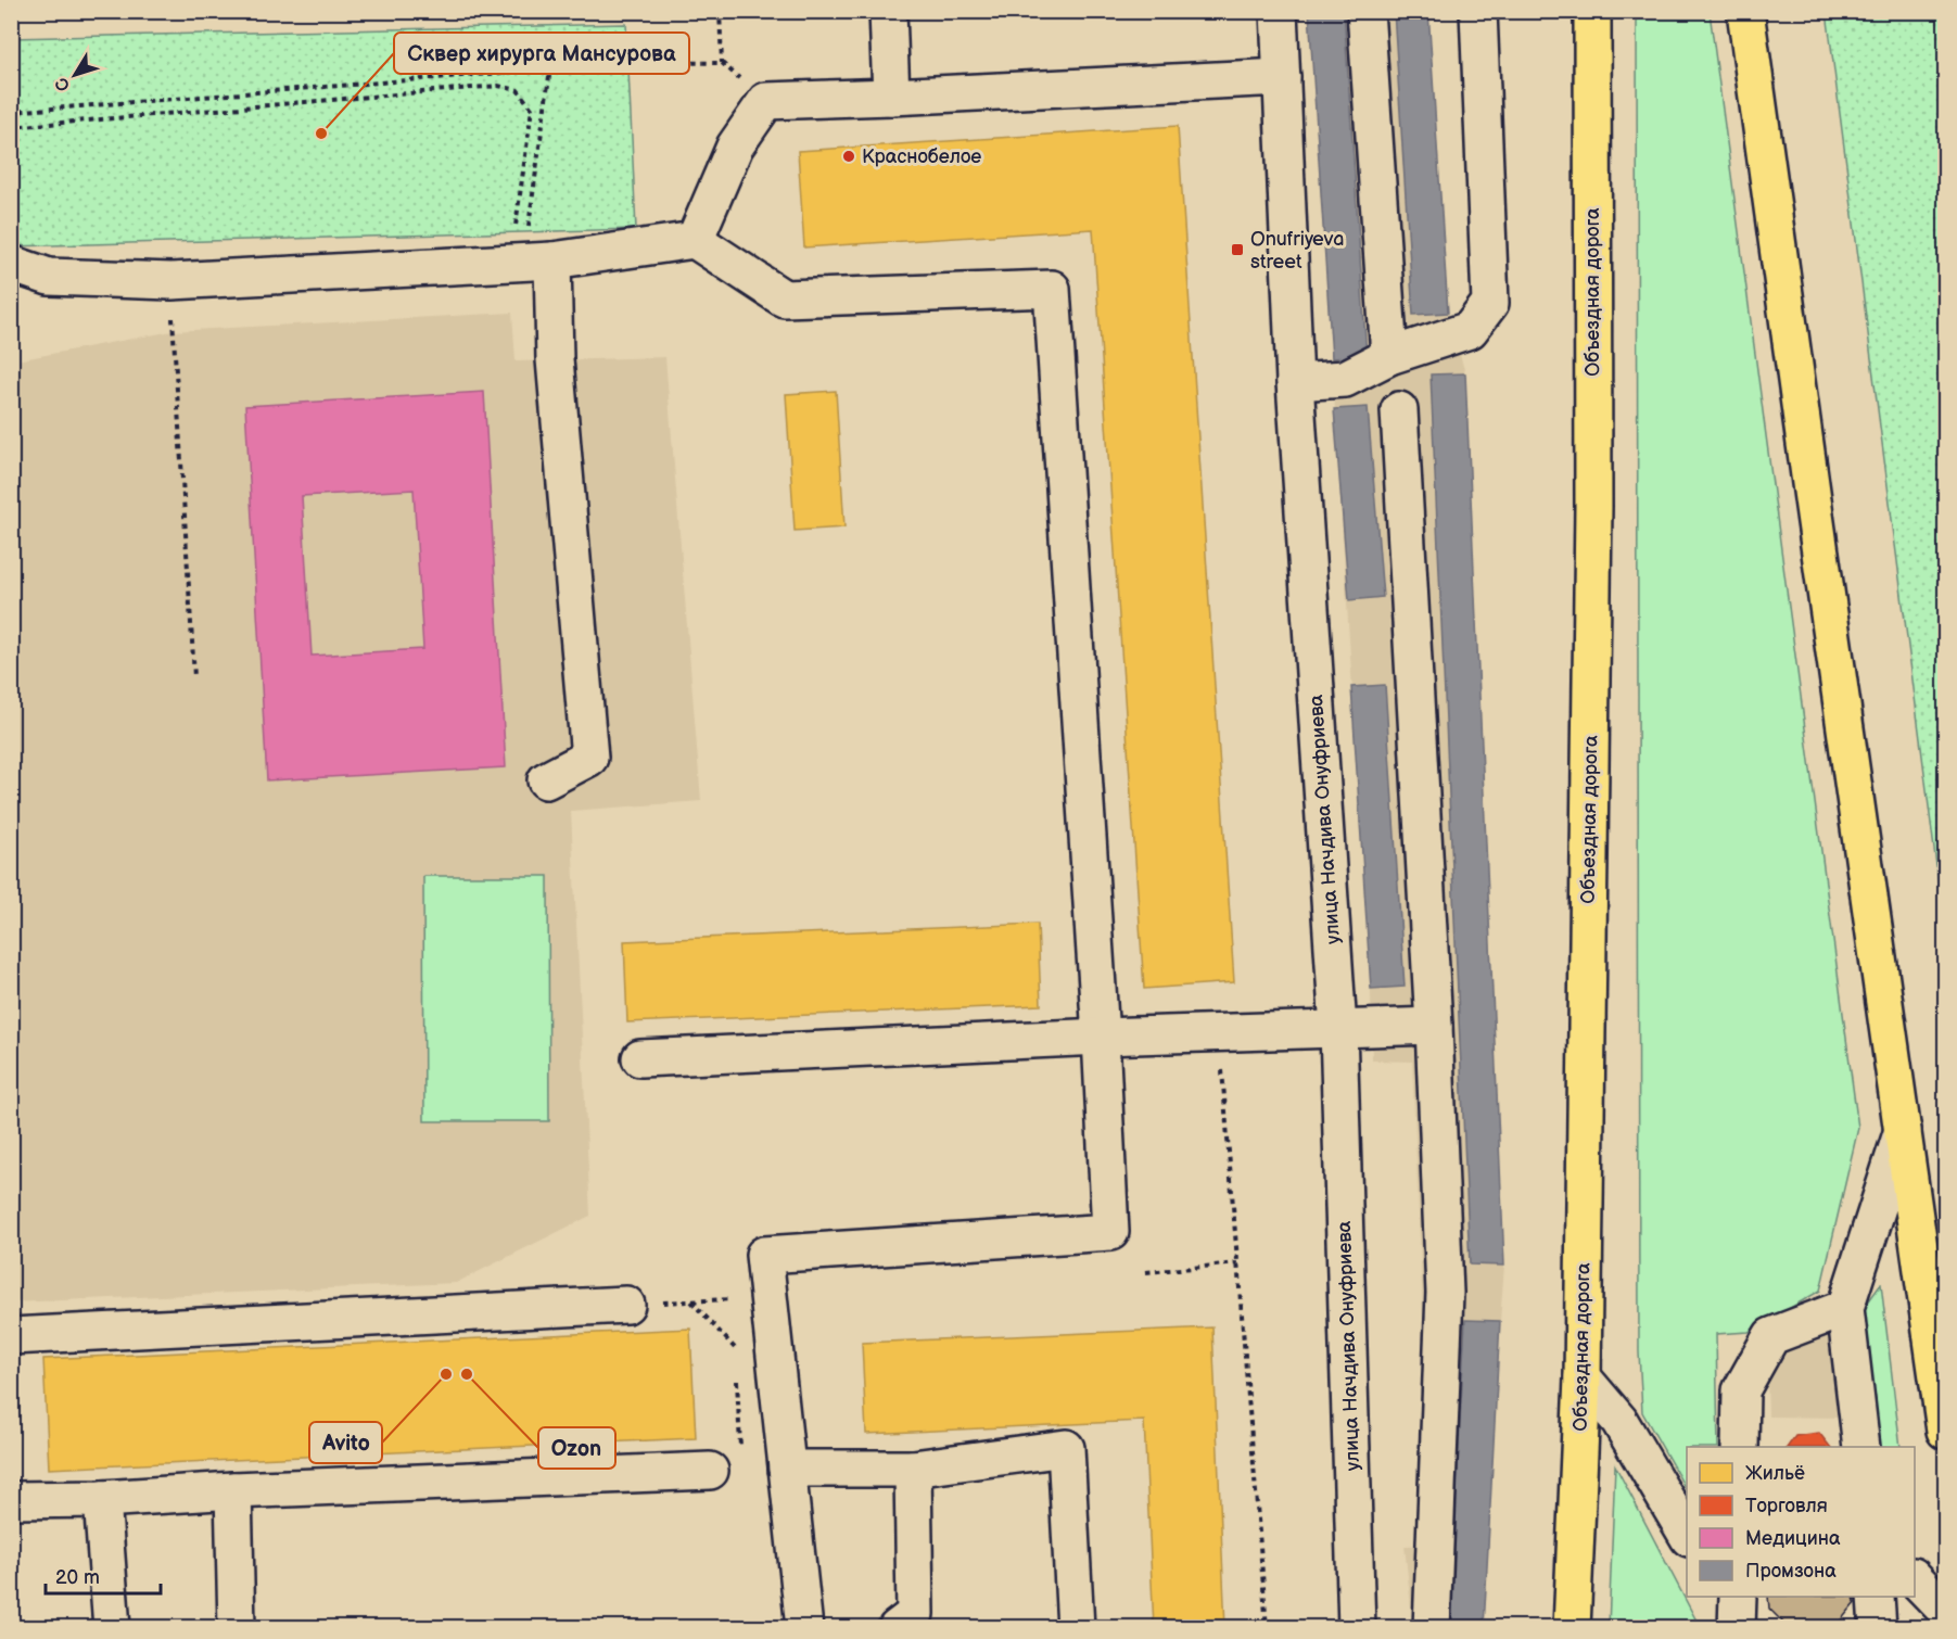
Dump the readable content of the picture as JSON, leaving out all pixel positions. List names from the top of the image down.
{
  "streets": {
    "main road": ["Объездная дорога"],
    "street": ["улица Начдива Онуфриева"]
  },
  "places": {
    "other": [
      "Сквер хирурга Мансурова",
      "Краснобелое",
      "Avito",
      "Ozon"
    ],
    "transit": ["Onufriyeva street"]
  },
  "legend": [
    "Жильё",
    "Торговля",
    "Медицина",
    "Промзона"
  ],
  "scale_bar": "20 m",
  "north": "bottom left"
}
